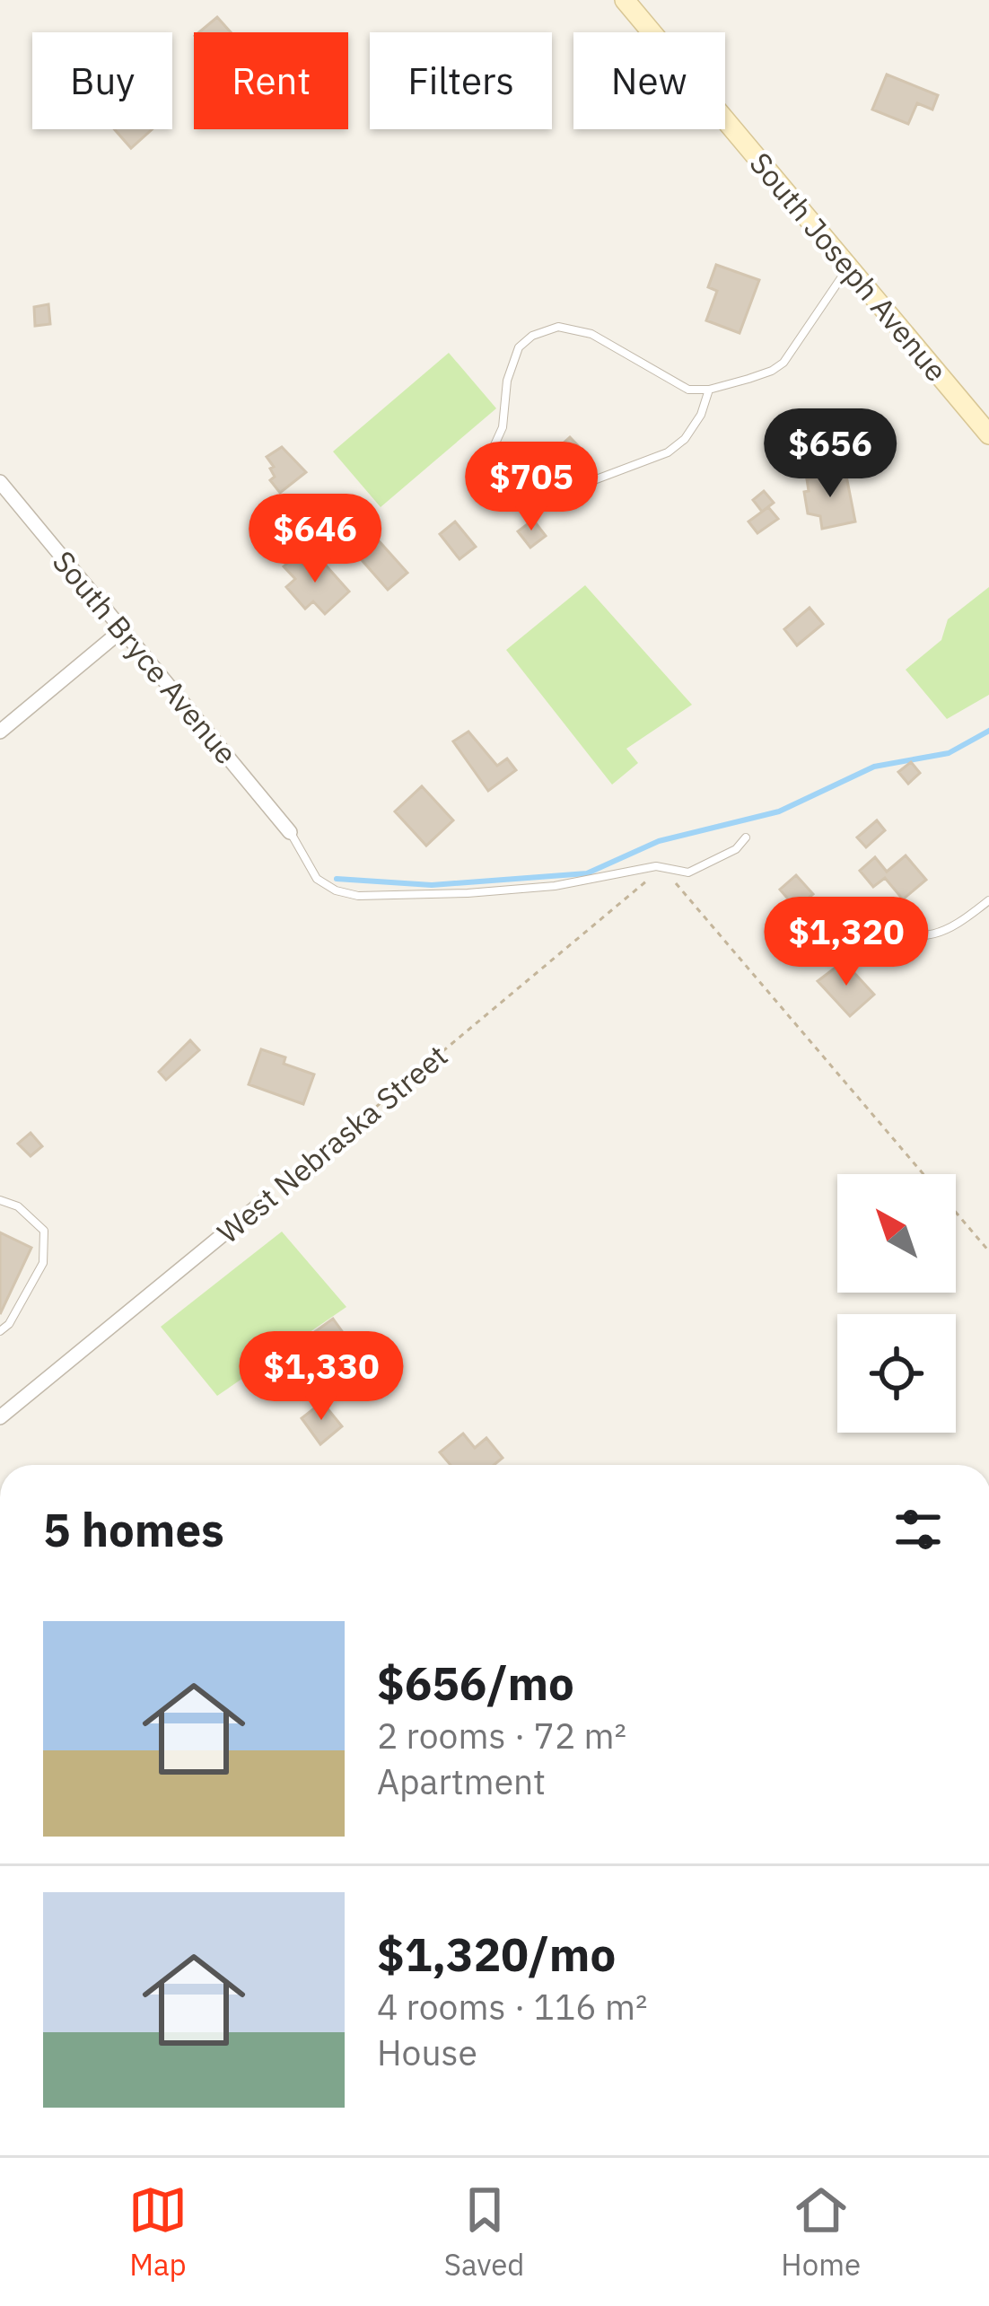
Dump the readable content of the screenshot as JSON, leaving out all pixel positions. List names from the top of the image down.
{
  "streets": {
    "main road": ["South Joseph Avenue"],
    "street": ["South Bryce Avenue", "West Nebraska Street"]
  },
  "north": "top left",
  "page": {
    "chip": [
      "Buy",
      "Rent",
      "Filters",
      "New"
    ],
    "price": [
      "$656",
      "$705",
      "$646",
      "$1,320",
      "$1,330"
    ],
    "heading": "5 homes",
    "list": [
      {
        "name": "$656/mo",
        "note": "2 rooms · 72 m² · Apartment"
      },
      {
        "name": "$1,320/mo",
        "note": "4 rooms · 116 m² · House"
      }
    ],
    "tabs": ["Map", "Saved", "Home"]
  }
}
